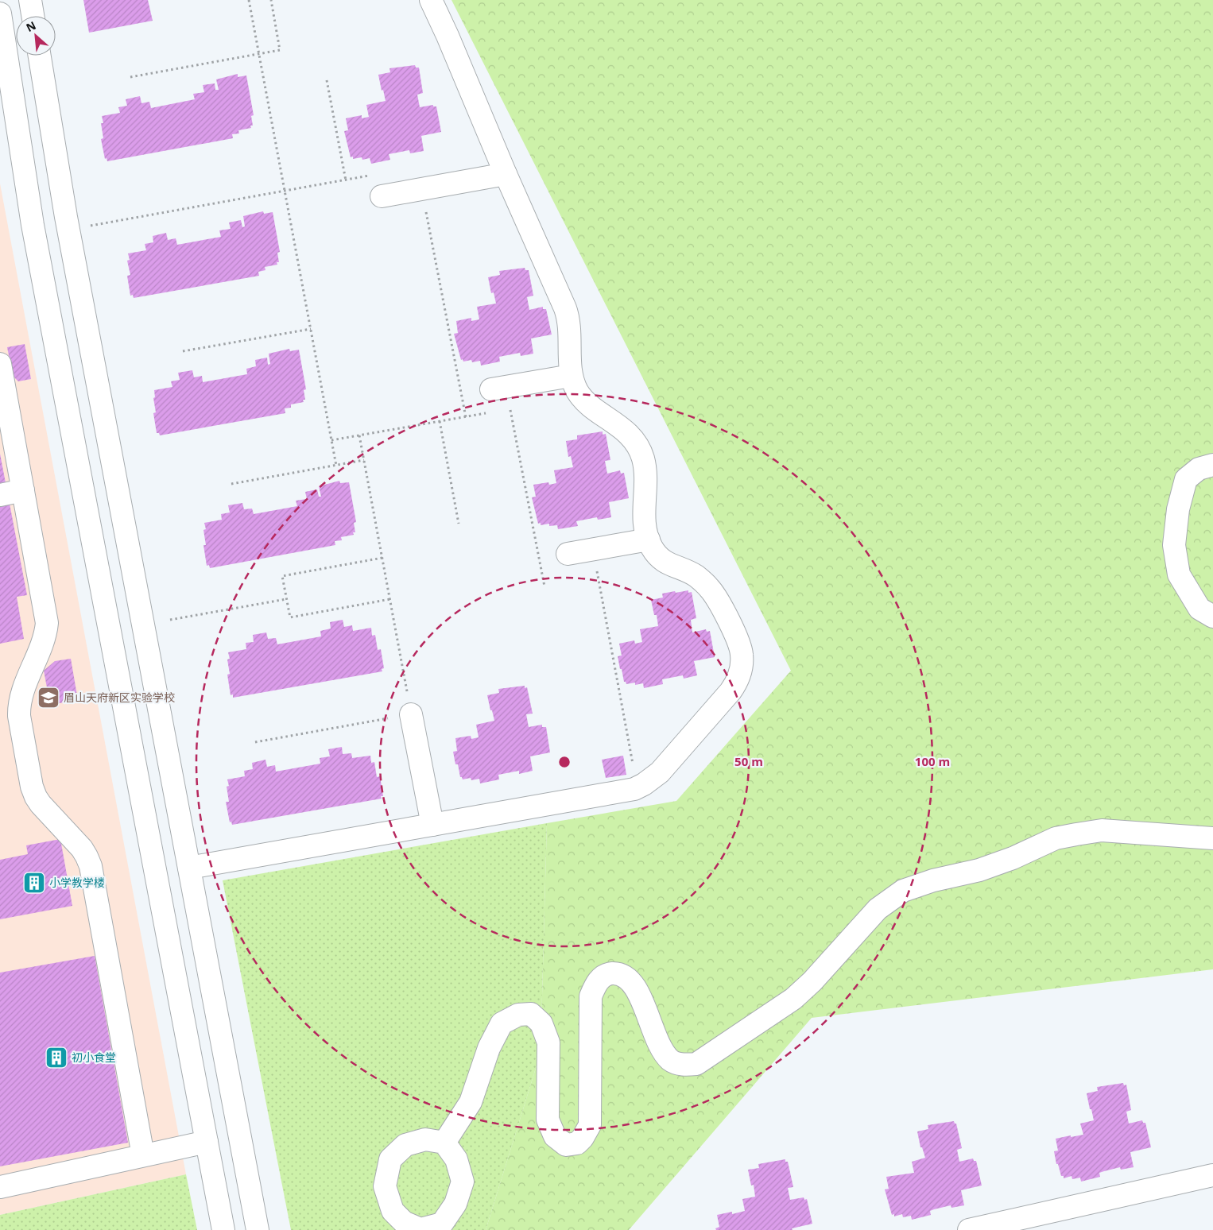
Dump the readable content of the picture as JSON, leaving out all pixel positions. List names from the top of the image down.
{
  "places": {
    "school or university": ["眉山天府新区实验学校"],
    "building": ["小学教学楼", "初小食堂"]
  },
  "north": "top left",
  "rings": ["50 m", "100 m"]
}
